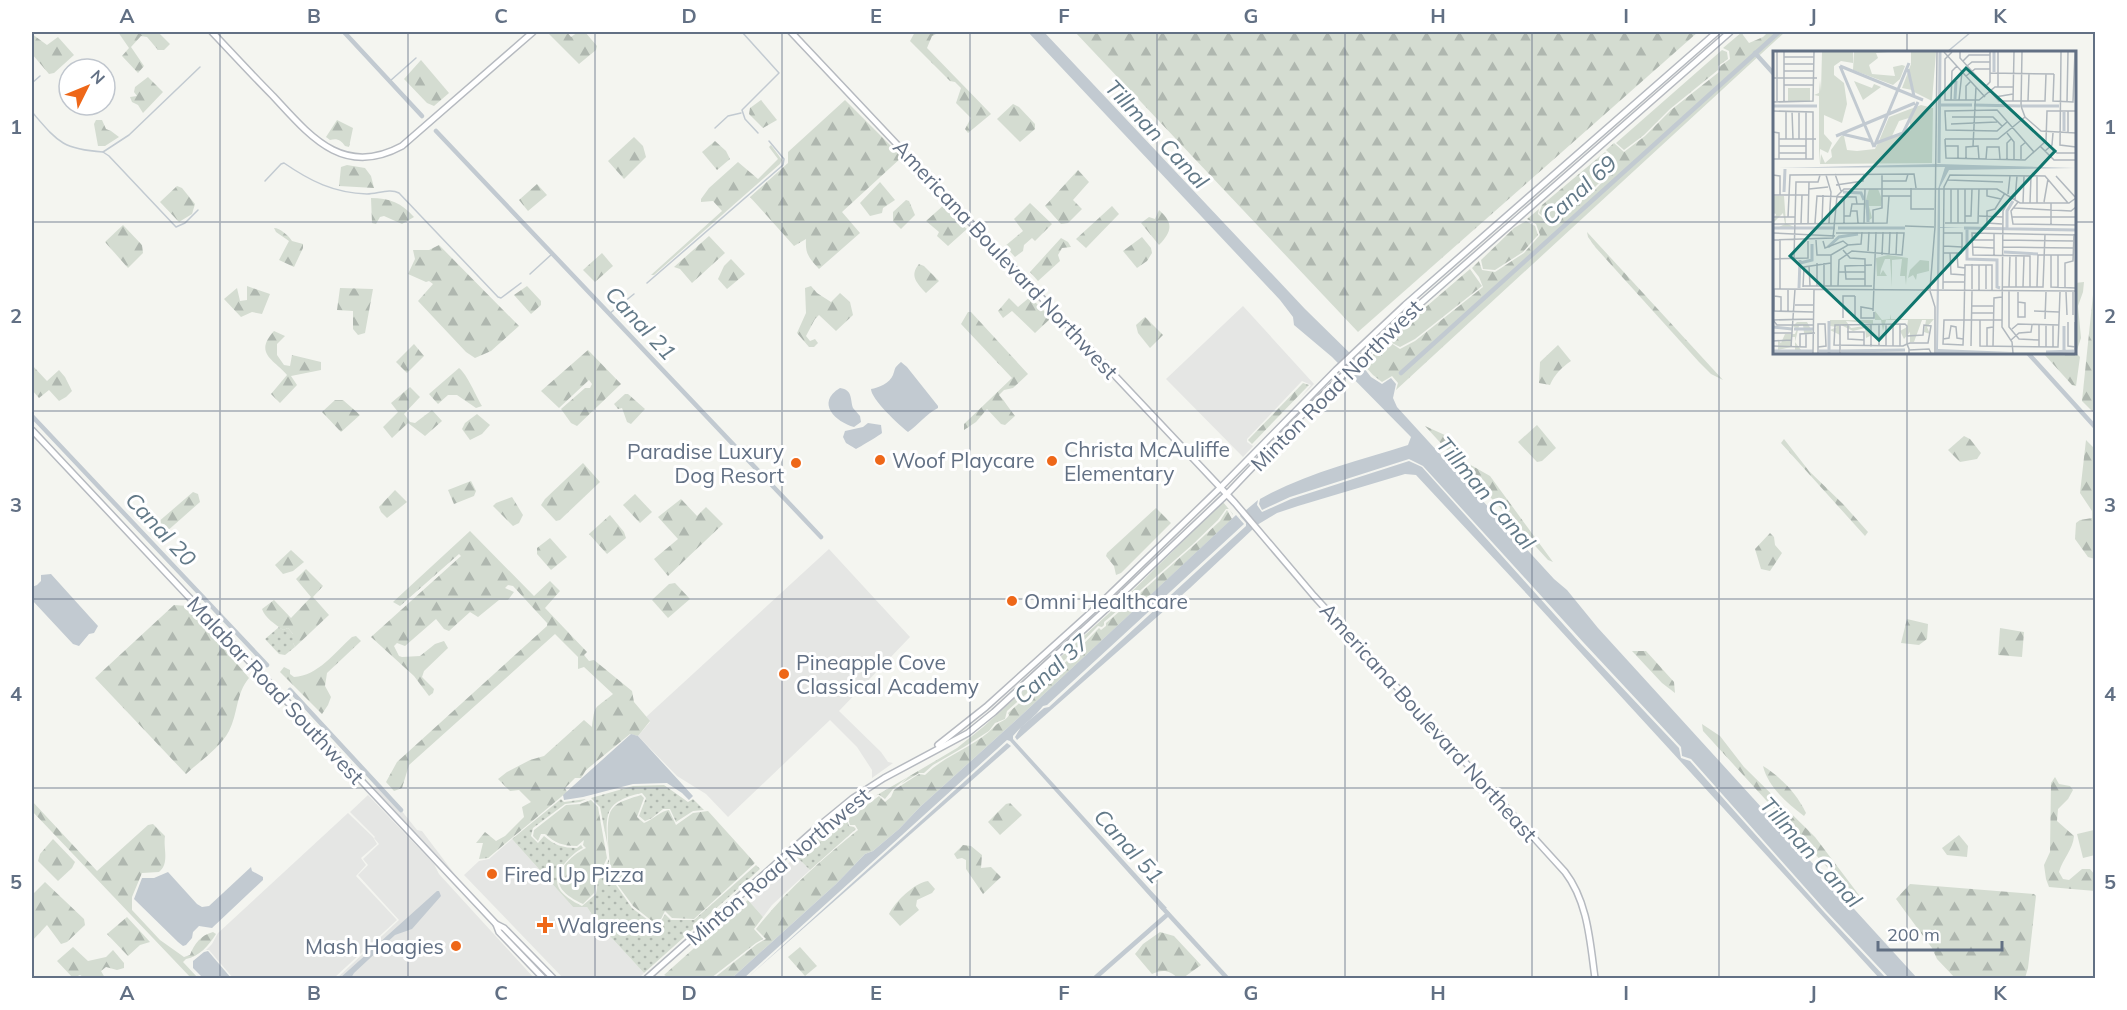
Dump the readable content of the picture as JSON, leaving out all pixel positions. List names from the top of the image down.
{
  "streets": {
    "main road": [
      "Americana Boulevard Northwest",
      "Minton Road Northwest",
      "Malabar Road Southwest",
      "Americana Boulevard Northeast"
    ]
  },
  "crossings": [
    ["Americana Boulevard Northwest", "Minton Road Northwest"],
    ["Americana Boulevard Northwest", "Americana Boulevard Northeast"],
    ["Minton Road Northwest", "Americana Boulevard Northeast"]
  ],
  "water": [
    "Tillman Canal",
    "Canal 69",
    "Canal 21",
    "Canal 20",
    "Canal 37",
    "Canal 51"
  ],
  "places": {
    "other": [
      "Woof Playcare",
      "Christa McAuliffe Elementary",
      "Paradise Luxury Dog Resort",
      "Omni Healthcare",
      "Pineapple Cove Classical Academy",
      "Fired Up Pizza",
      "Mash Hoagies"
    ],
    "health": ["Walgreens"]
  },
  "scale_bar": "200 m",
  "north": "top right",
  "grid": {
    "columns": [
      "A",
      "B",
      "C",
      "D",
      "E",
      "F",
      "G",
      "H",
      "I",
      "J",
      "K"
    ],
    "rows": [
      "1",
      "2",
      "3",
      "4",
      "5"
    ]
  }
}
